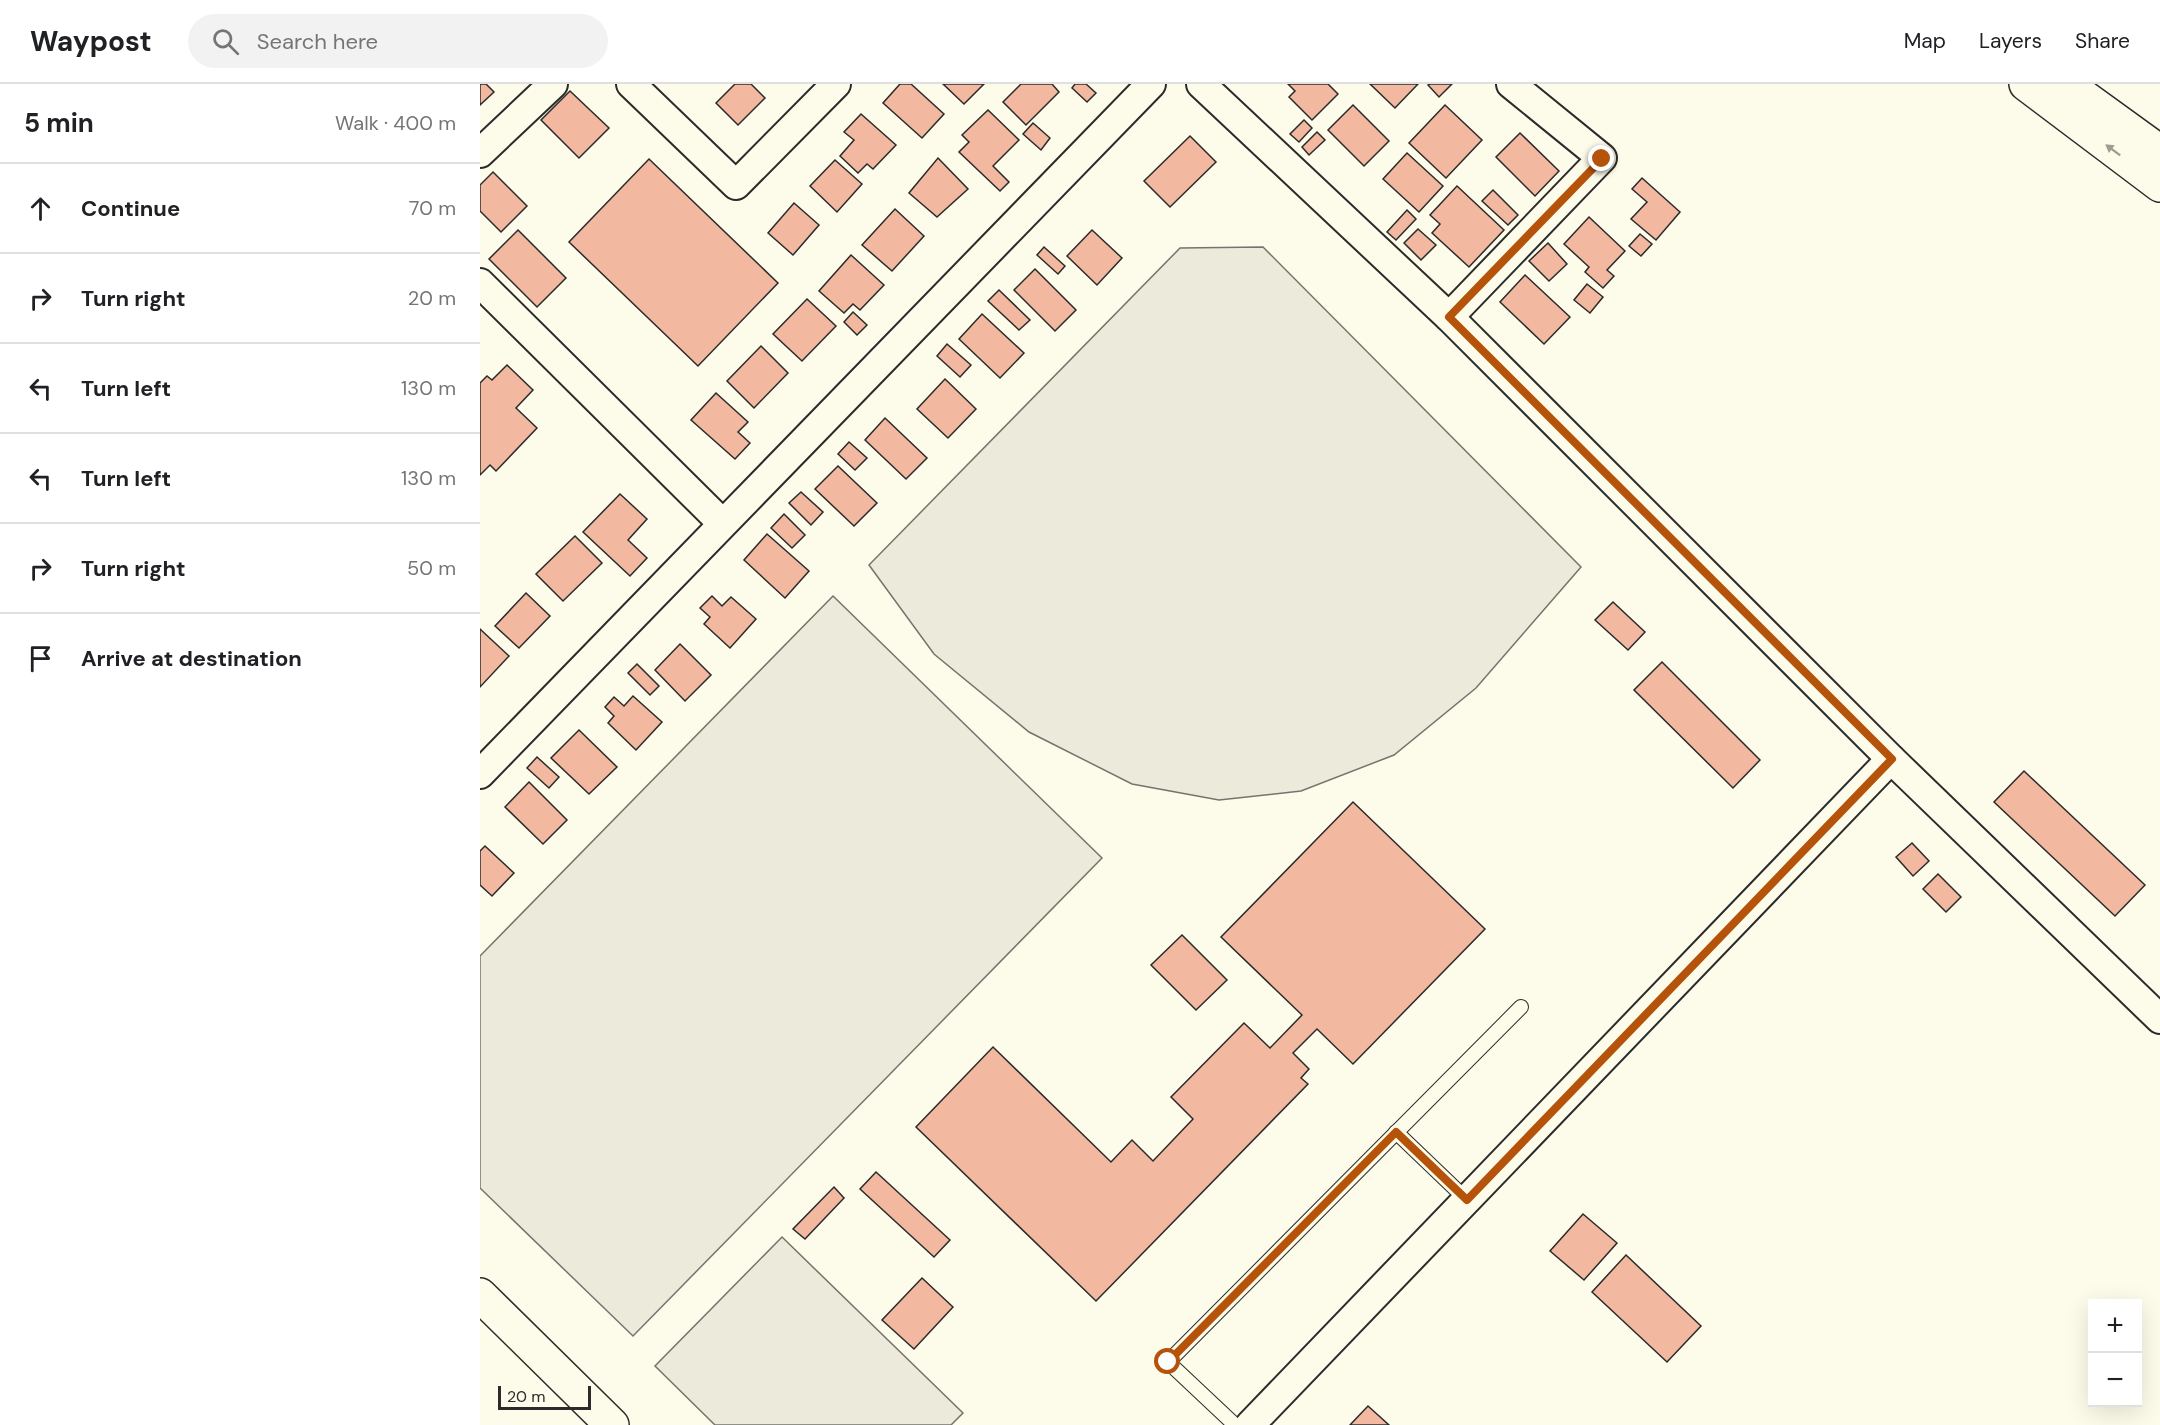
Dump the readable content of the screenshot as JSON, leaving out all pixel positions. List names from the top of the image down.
{
  "scale_bar": "20 m",
  "page": {
    "header": "Waypost",
    "search": "Search here",
    "nav": ["Map", "Layers", "Share"],
    "heading": ["5 min", "Walk · 400 m"],
    "list": [
      ["Continue", "70 m"],
      ["Turn right", "20 m"],
      ["Turn left", "130 m"],
      ["Turn left", "130 m"],
      ["Turn right", "50 m"],
      "Arrive at destination"
    ],
    "map_buttons": ["+", "−"],
    "scale": "20 m"
  }
}
